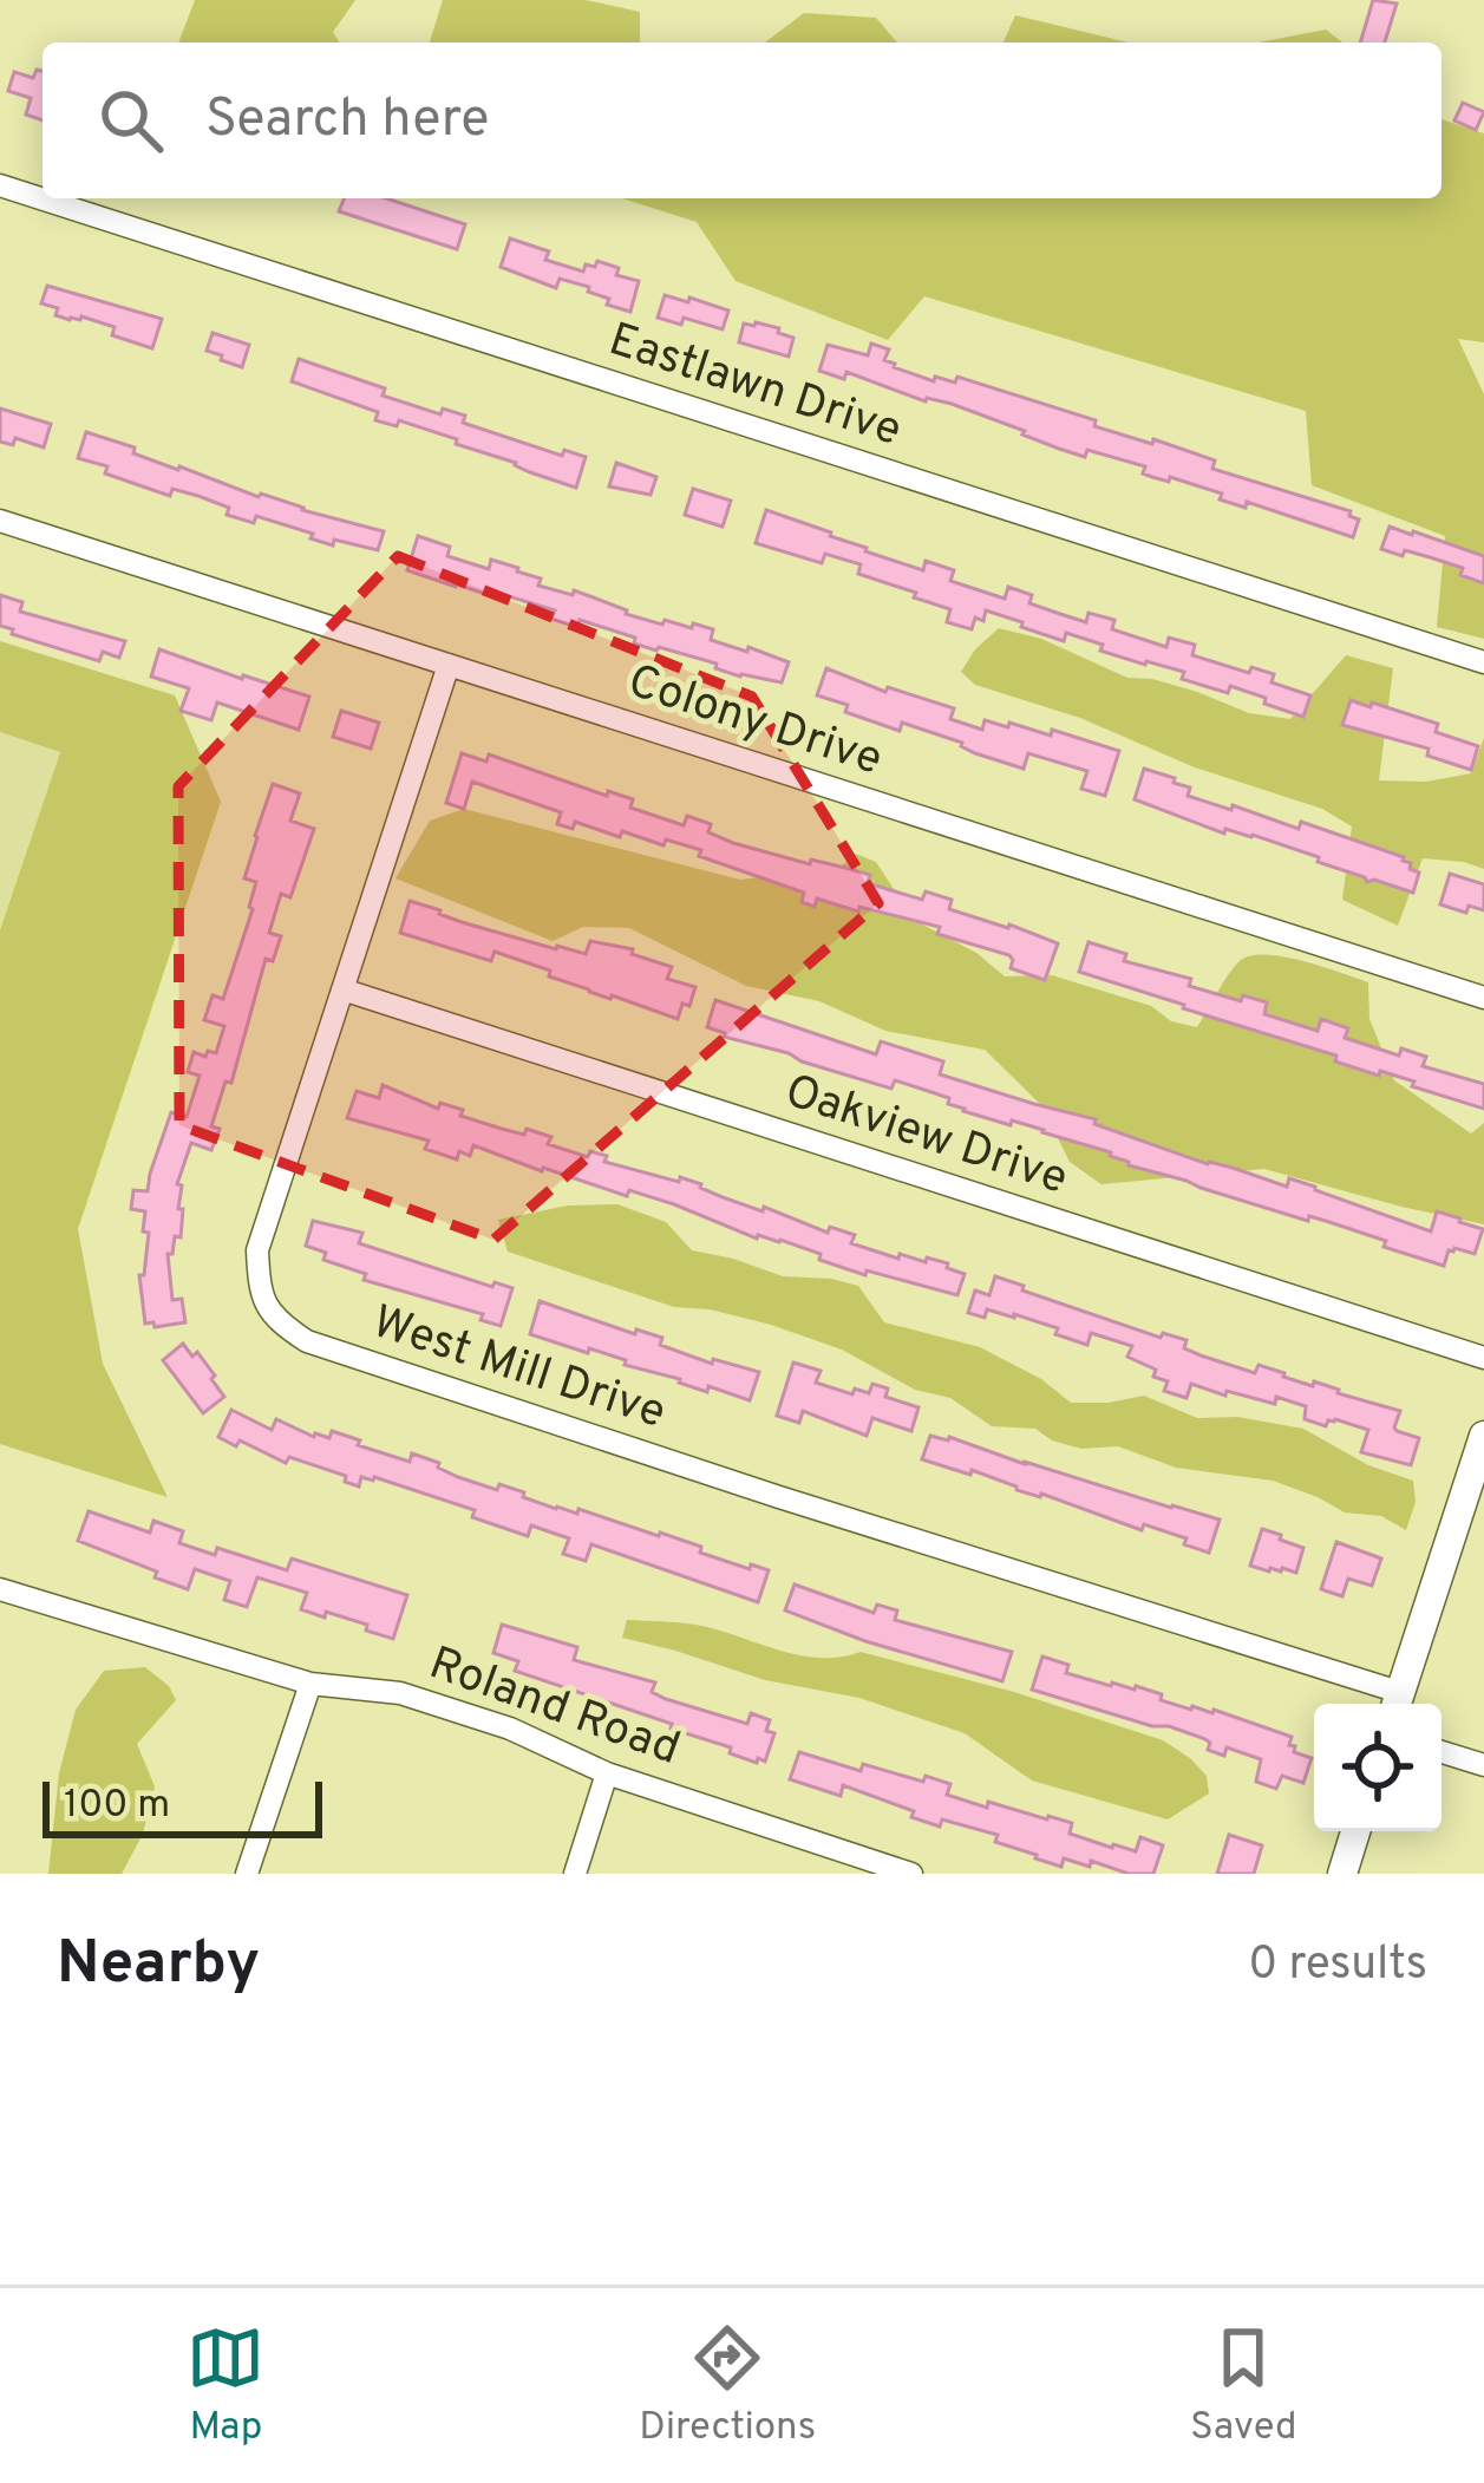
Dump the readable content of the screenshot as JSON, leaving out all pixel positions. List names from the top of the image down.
{
  "streets": {
    "street": [
      "Eastlawn Drive",
      "Colony Drive",
      "Oakview Drive",
      "West Mill Drive",
      "Roland Road"
    ]
  },
  "crossings": [
    ["Colony Drive", "West Mill Drive"],
    ["Oakview Drive", "West Mill Drive"]
  ],
  "scale_bar": "100 m",
  "page": {
    "search": "Search here",
    "scale": "100 m",
    "heading": ["Nearby", "0 results"],
    "nav": ["Map", "Directions", "Saved"]
  }
}
